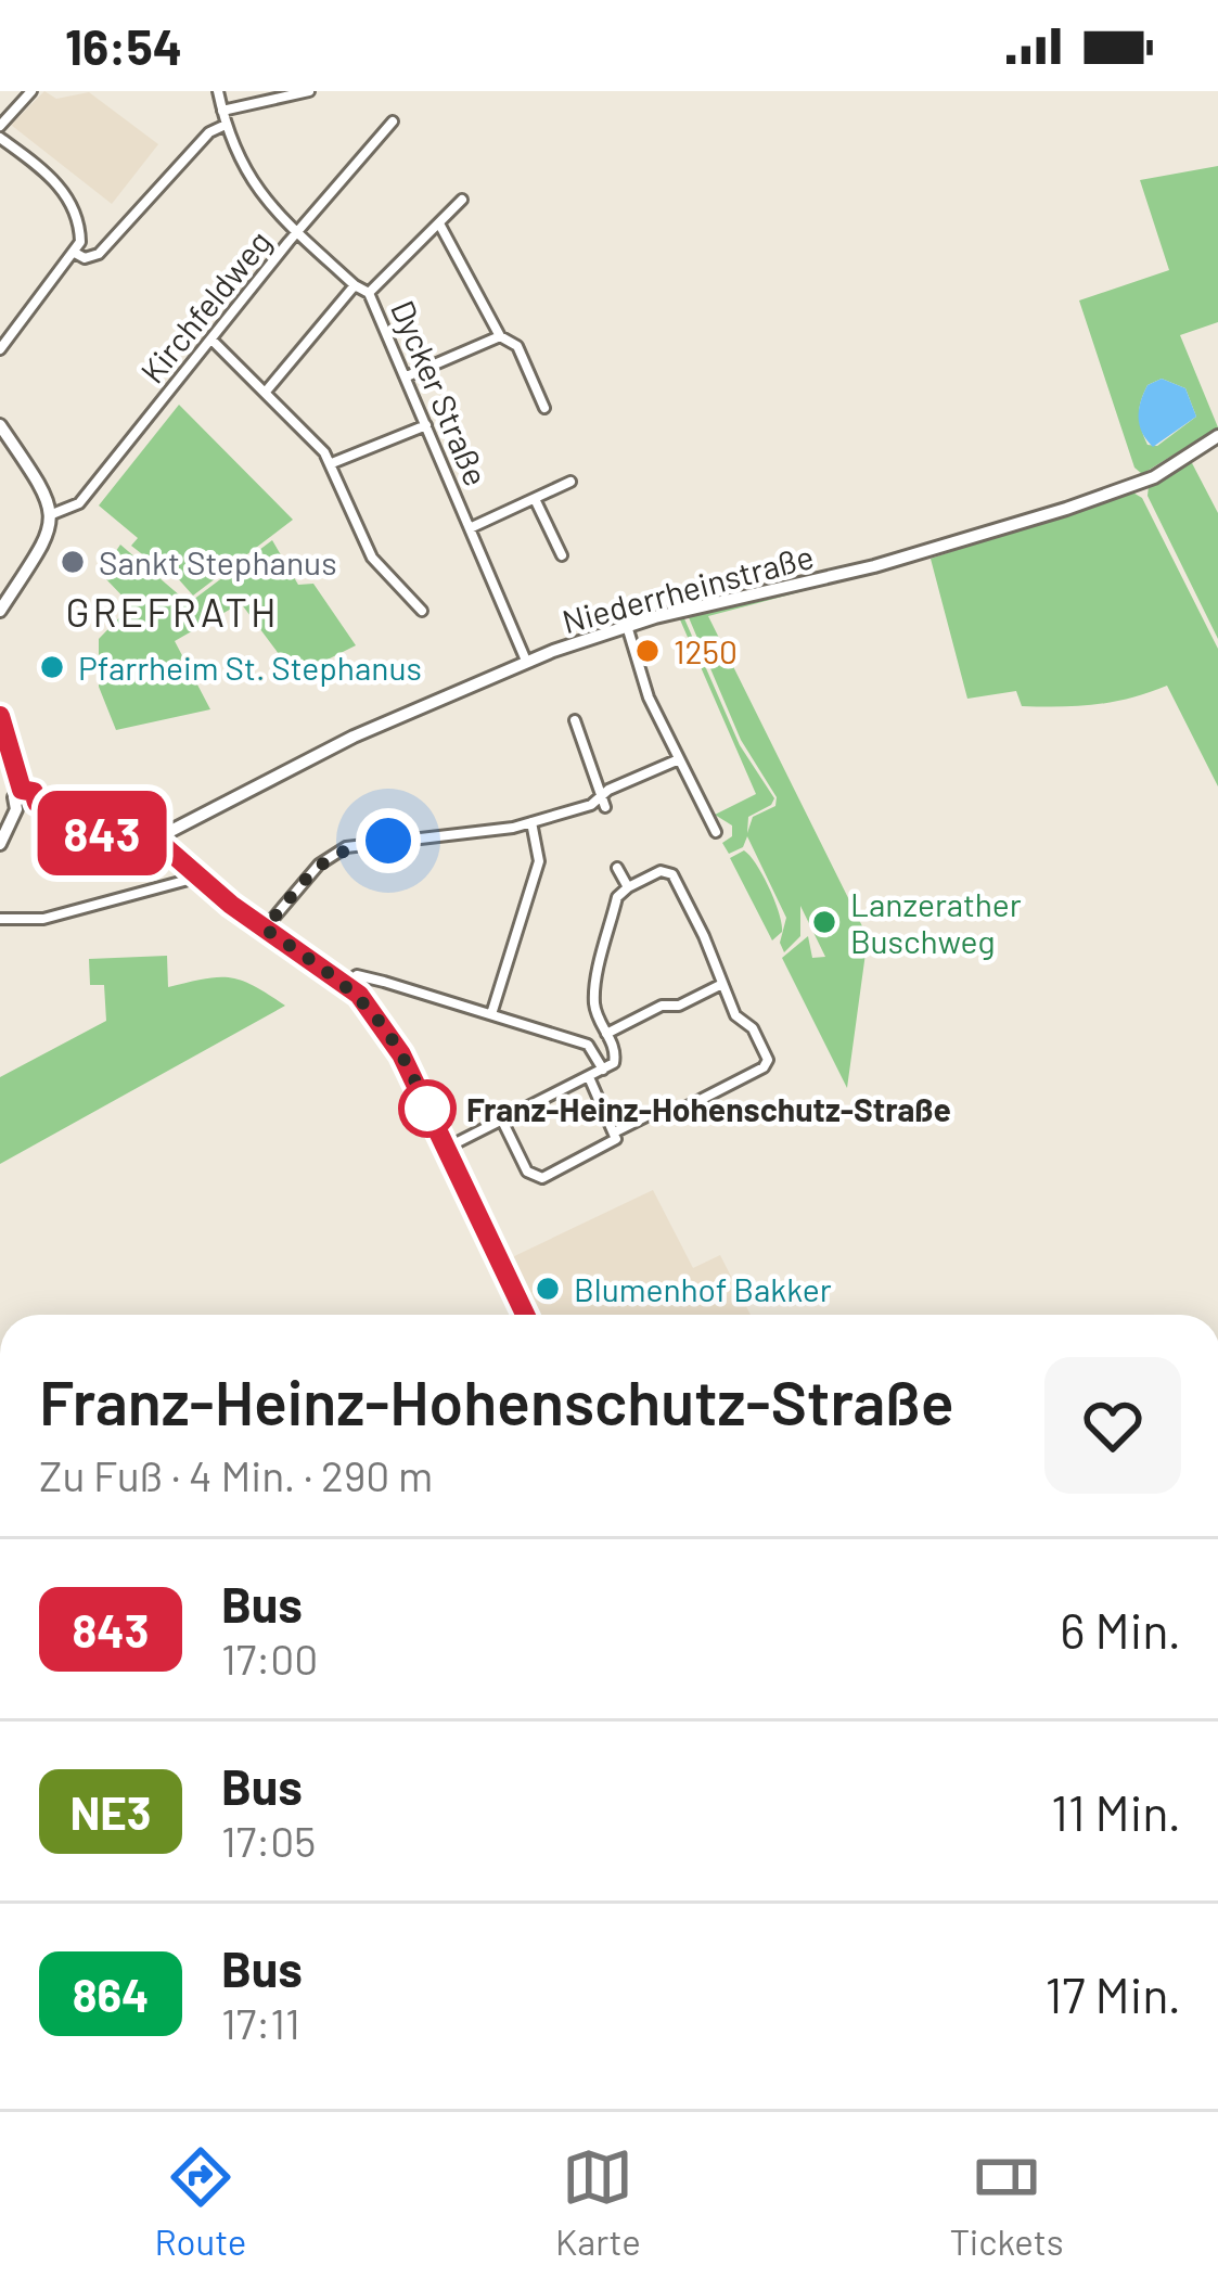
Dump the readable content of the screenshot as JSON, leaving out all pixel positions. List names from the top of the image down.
{
  "streets": {
    "main road": ["Niederrheinstraße"],
    "street": ["Kirchfeldweg", "Dycker Straße"]
  },
  "crossings": [
    ["Kirchfeldweg", "Dycker Straße"],
    ["Dycker Straße", "Niederrheinstraße"]
  ],
  "districts": ["GREFRATH"],
  "places": [
    "Sankt Stephanus",
    "1250",
    "Pfarrheim St. Stephanus",
    "Lanzerather Buschweg",
    "Franz-Heinz-Hohenschutz-Straße",
    "Blumenhof Bakker"
  ],
  "lines": ["bus line 843"],
  "page": {
    "status": "16:54",
    "on_map": "843",
    "heading": ["Franz-Heinz-Hohenschutz-Straße", "Zu Fuß · 4 Min. · 290 m"],
    "list": [
      {
        "mark": "843",
        "name": "Bus",
        "note": "17:00",
        "value": "6 Min."
      },
      {
        "mark": "NE3",
        "name": "Bus",
        "note": "17:05",
        "value": "11 Min."
      },
      {
        "mark": "864",
        "name": "Bus",
        "note": "17:11",
        "value": "17 Min."
      }
    ],
    "tabs": ["Route", "Karte", "Tickets"]
  }
}
